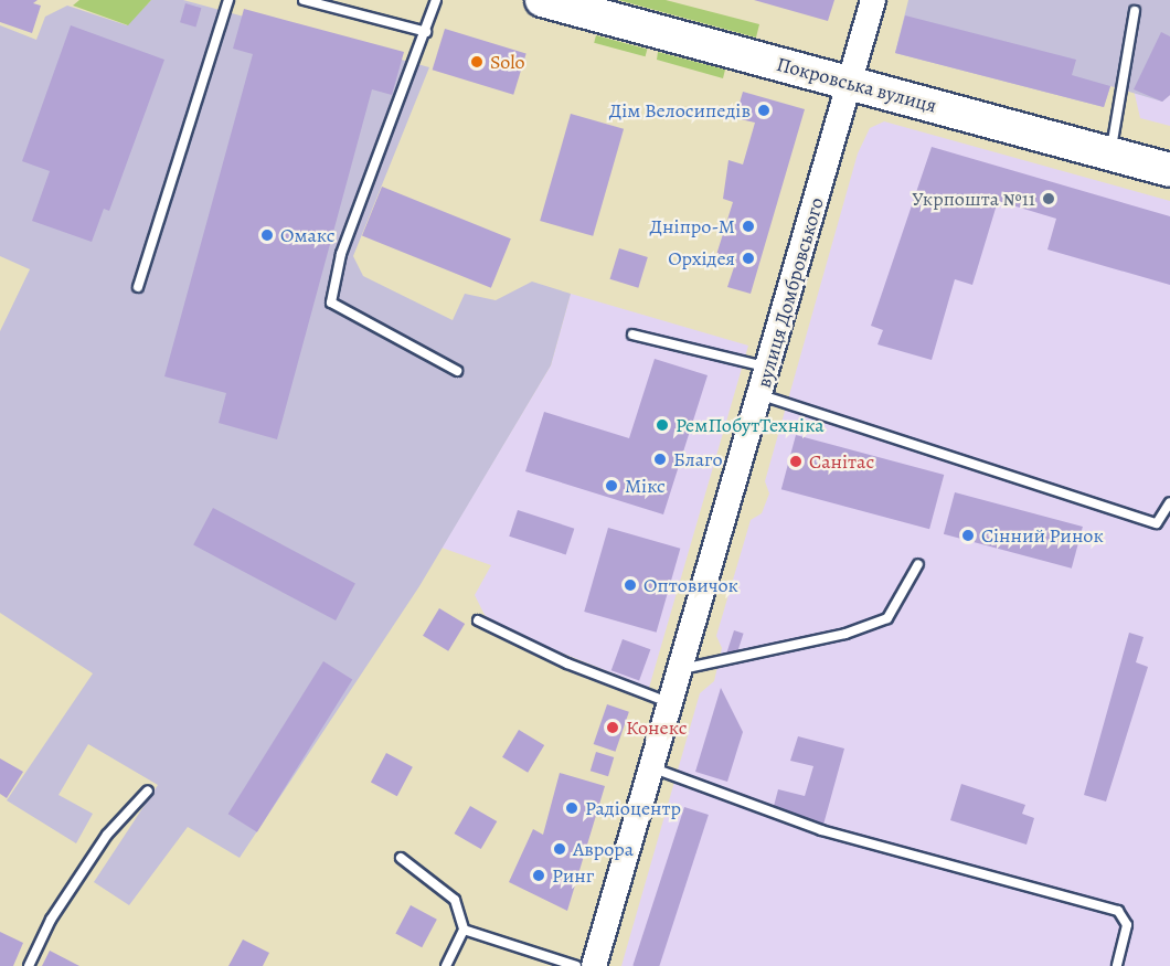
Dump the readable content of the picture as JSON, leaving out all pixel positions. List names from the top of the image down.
{
  "streets": {
    "highway": ["Покровська вулиця"],
    "street": ["вулиця Домбровського"]
  },
  "crossings": [
    ["Покровська вулиця", "вулиця Домбровського"]
  ],
  "places": [
    "Solo",
    "Дім Велосипедів",
    "Укрпошта №11",
    "Дніпро-М",
    "Омакс",
    "Орхідея",
    "РемПобутТехніка",
    "Благо",
    "Санітас",
    "Мікс",
    "Сінний Ринок",
    "Оптовичок",
    "Конекс",
    "Радіоцентр",
    "Аврора",
    "Ринг"
  ]
}
